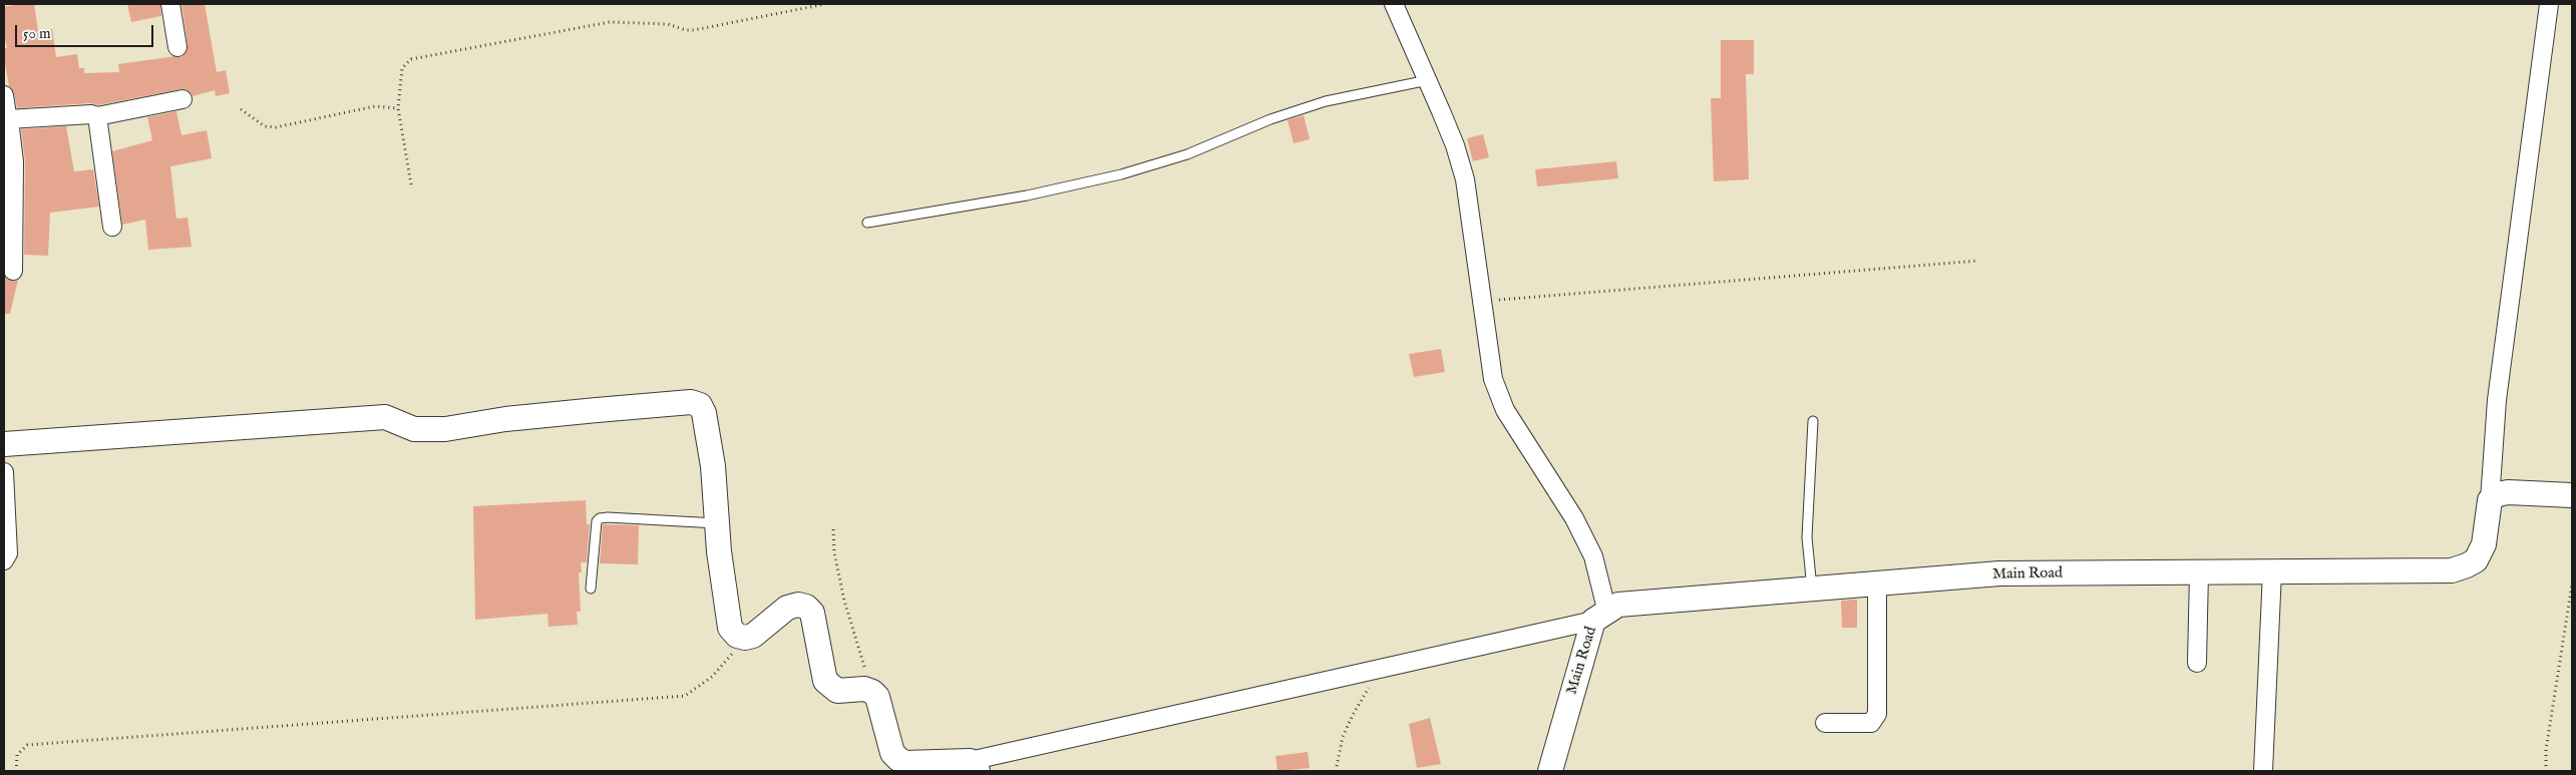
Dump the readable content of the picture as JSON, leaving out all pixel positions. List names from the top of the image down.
{
  "streets": {
    "street": ["Main Road"]
  },
  "scale_bar": "50 m"
}
